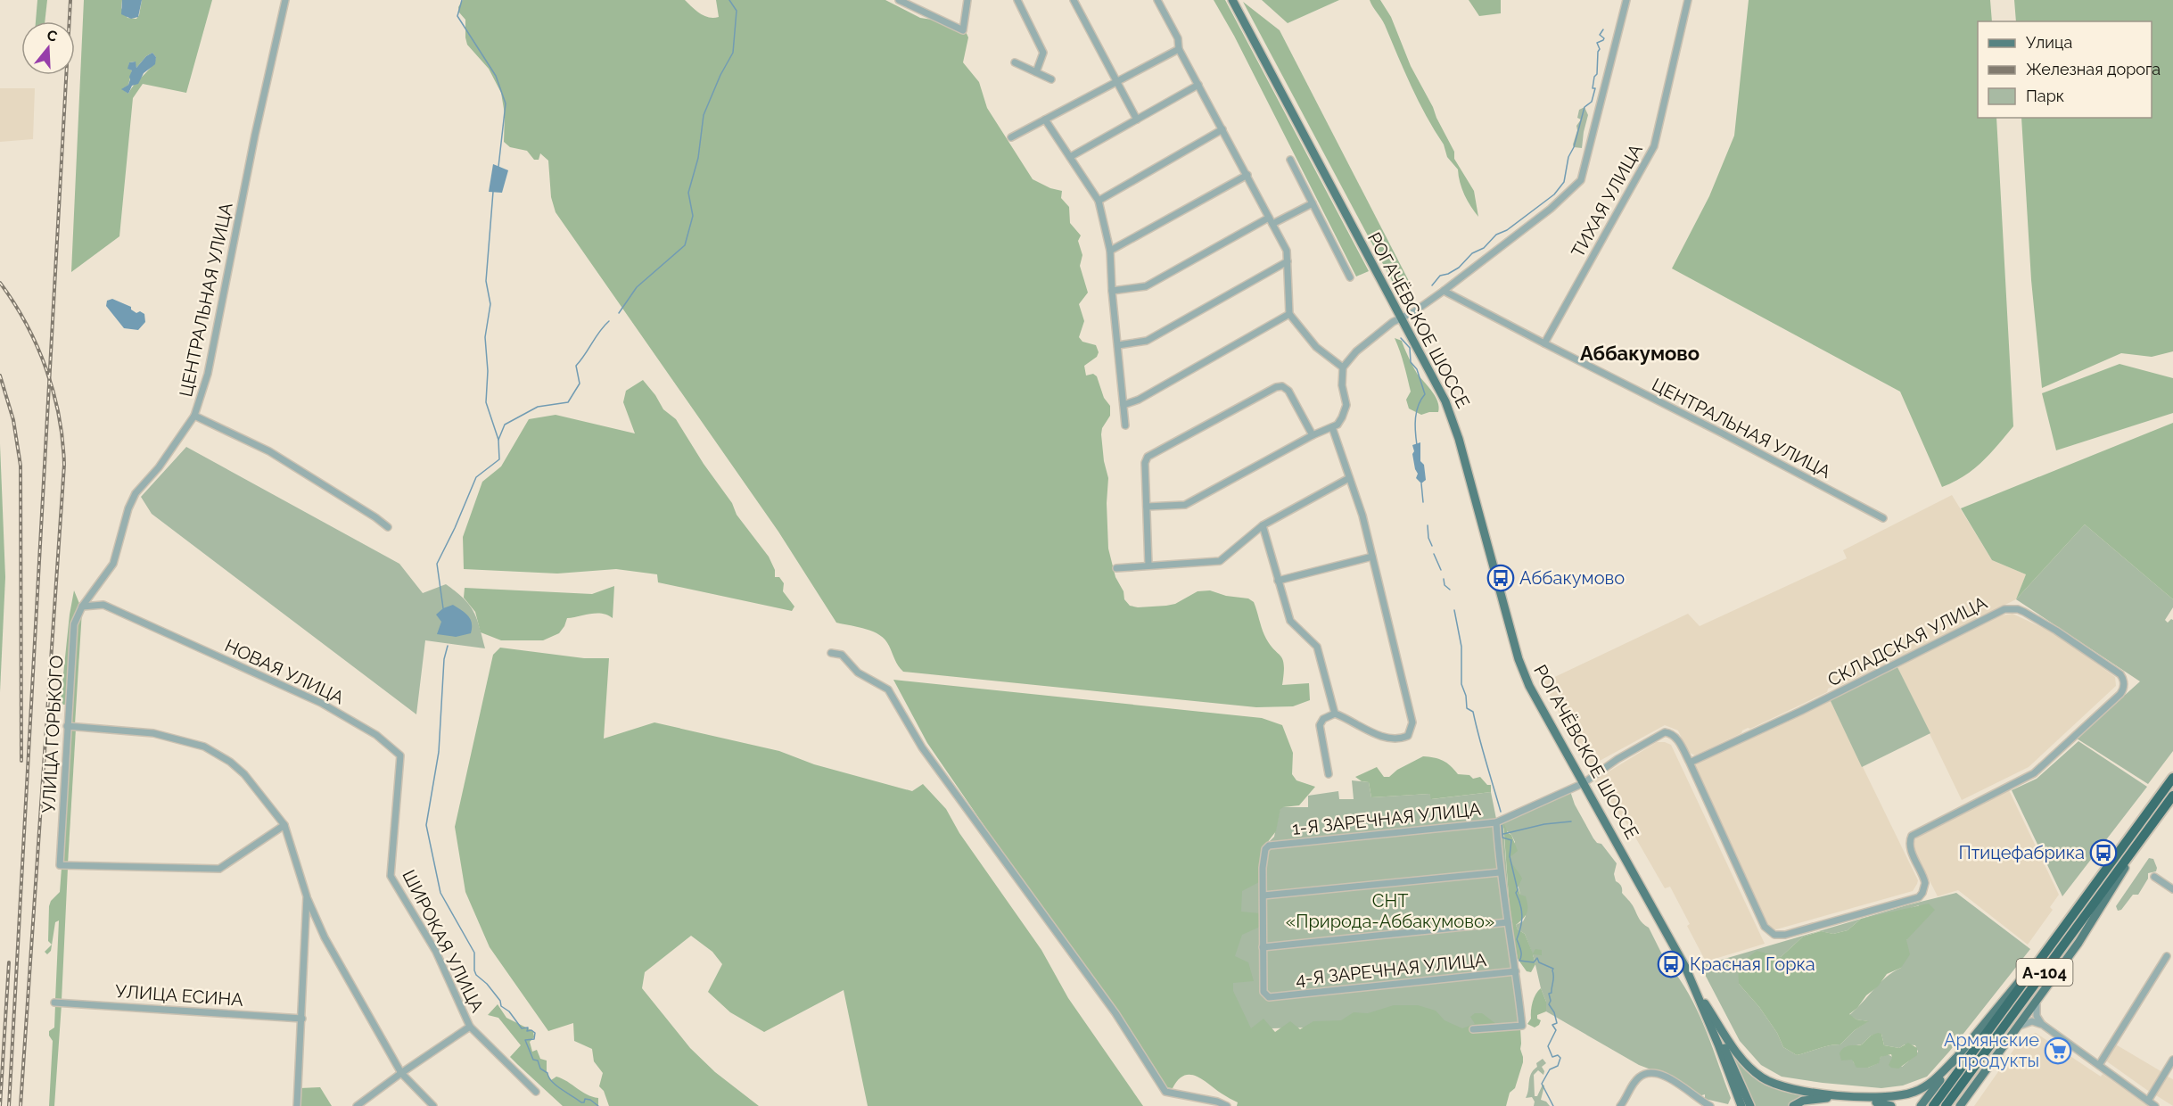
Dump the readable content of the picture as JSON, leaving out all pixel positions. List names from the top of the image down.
{
  "streets": {
    "highway": ["А-104"],
    "main road": ["РОГАЧЁВСКОЕ ШОССЕ"],
    "street": [
      "ТИХАЯ УЛИЦА",
      "ЦЕНТРАЛЬНАЯ УЛИЦА",
      "СКЛАДСКАЯ УЛИЦА",
      "НОВАЯ УЛИЦА",
      "УЛИЦА ГОРЬКОГО",
      "1-Я ЗАРЕЧНАЯ УЛИЦА",
      "ШИРОКАЯ УЛИЦА",
      "4-Я ЗАРЕЧНАЯ УЛИЦА",
      "УЛИЦА ЕСИНА"
    ]
  },
  "crossings": [
    ["ТИХАЯ УЛИЦА", "ЦЕНТРАЛЬНАЯ УЛИЦА"],
    ["ЦЕНТРАЛЬНАЯ УЛИЦА", "НОВАЯ УЛИЦА"],
    ["ЦЕНТРАЛЬНАЯ УЛИЦА", "УЛИЦА ГОРЬКОГО"],
    ["РОГАЧЁВСКОЕ ШОССЕ", "СКЛАДСКАЯ УЛИЦА"],
    ["РОГАЧЁВСКОЕ ШОССЕ", "1-Я ЗАРЕЧНАЯ УЛИЦА"],
    ["СКЛАДСКАЯ УЛИЦА", "1-Я ЗАРЕЧНАЯ УЛИЦА"],
    ["НОВАЯ УЛИЦА", "УЛИЦА ГОРЬКОГО"],
    ["НОВАЯ УЛИЦА", "ШИРОКАЯ УЛИЦА"]
  ],
  "districts": ["Аббакумово"],
  "parks": ["СНТ «Природа-Аббакумово»"],
  "places": {
    "bus stop": ["Аббакумово", "Птицефабрика", "Красная Горка"],
    "supermarket": ["Армянские продукты"]
  },
  "legend": ["Улица", "Железная дорога", "Парк"],
  "north": "top"
}
